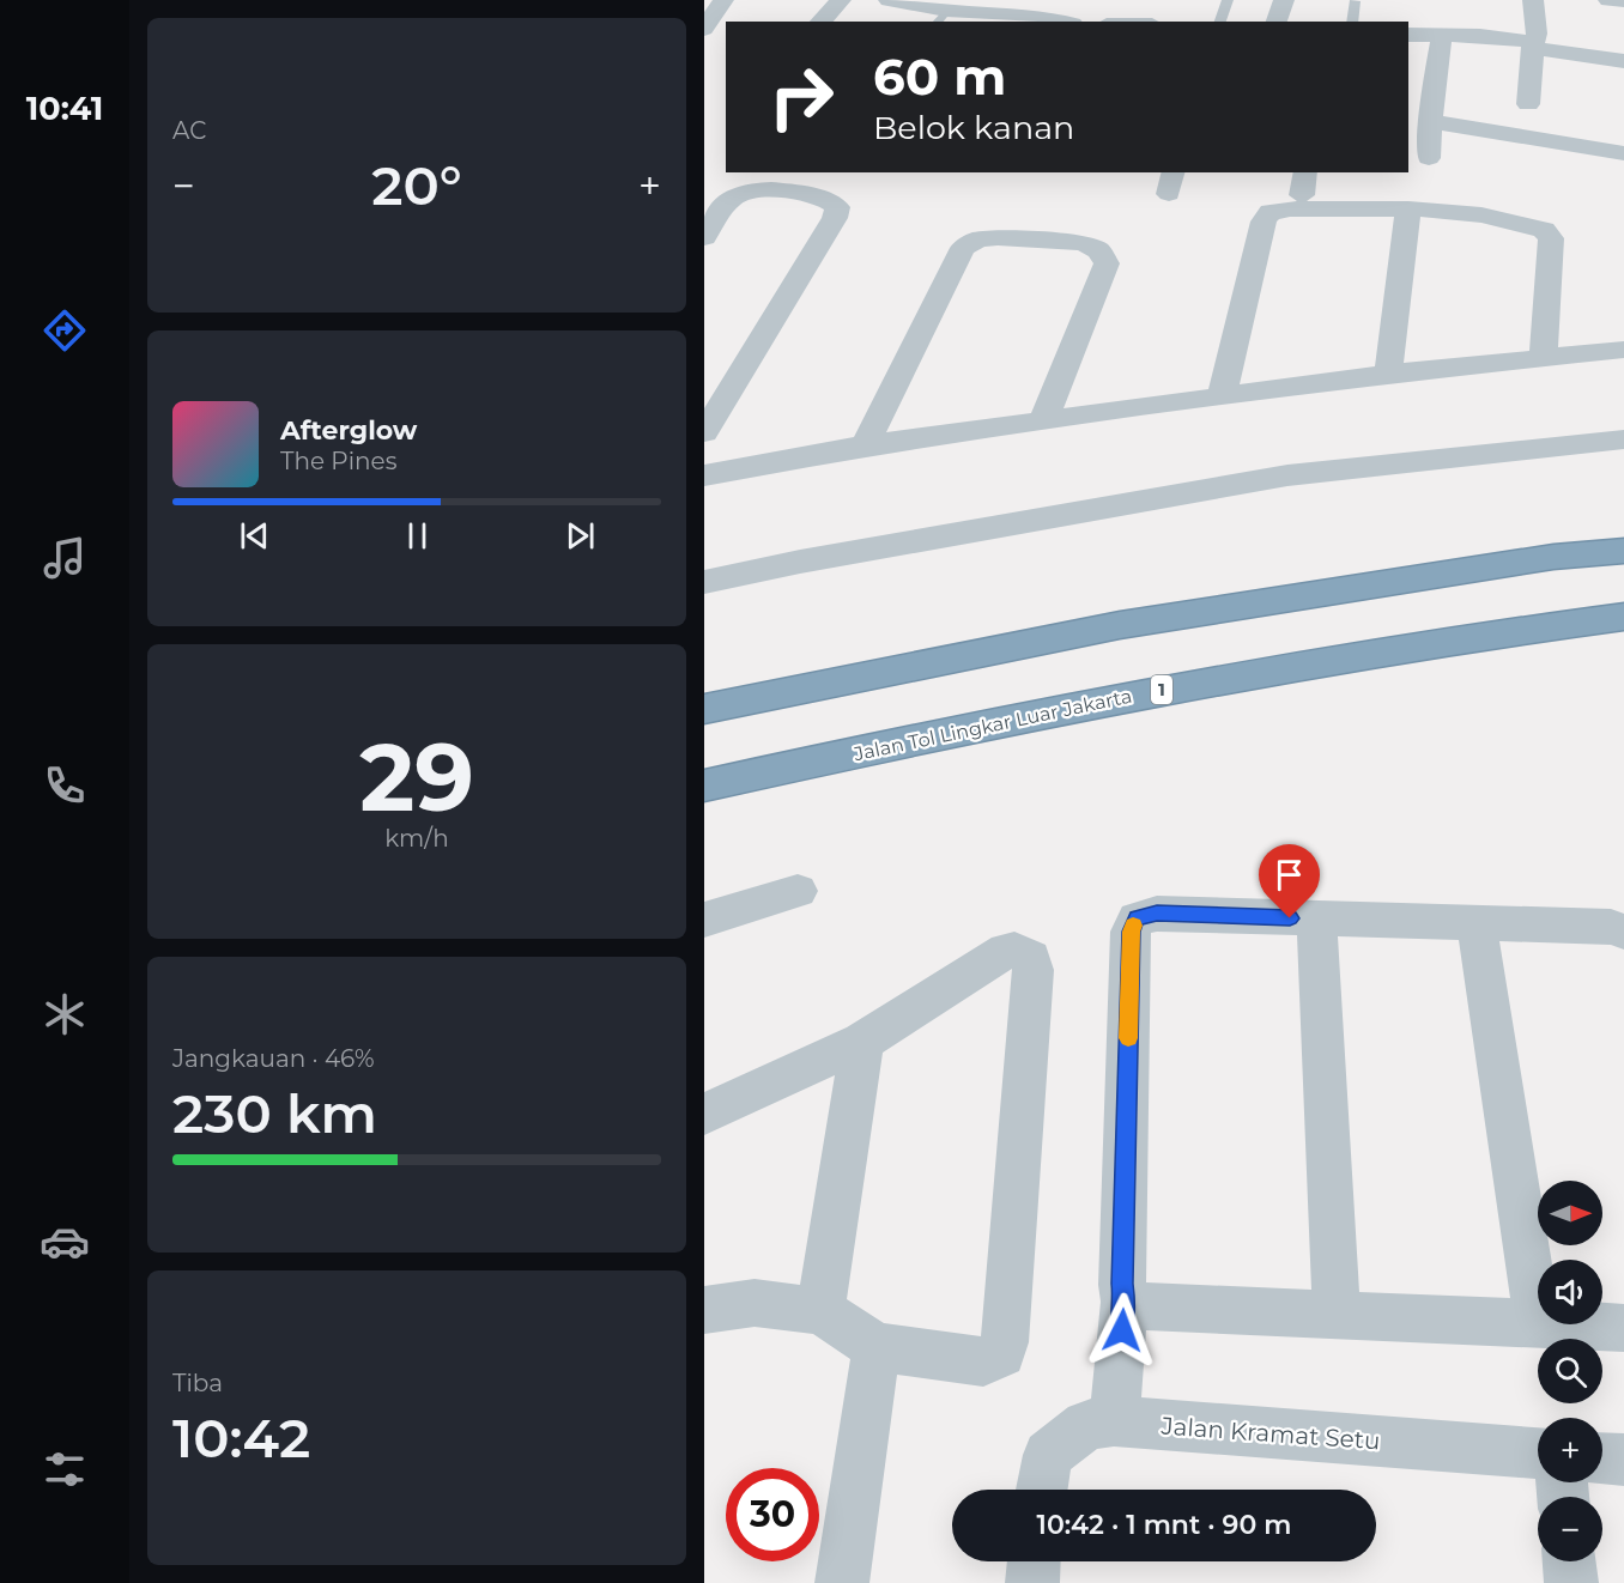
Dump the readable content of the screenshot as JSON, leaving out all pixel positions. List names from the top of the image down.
{
  "streets": {
    "highway": ["1", "Jalan Tol Lingkar Luar Jakarta"],
    "street": ["Jalan Kramat Setu"]
  },
  "north": "right",
  "page": {
    "tabs": "10:41",
    "tile": [
      "AC",
      ["29", "km/h"],
      ["Jangkauan · 46%", "230 km"],
      ["Tiba", "10:42"]
    ],
    "turn": ["60 m", "Belok kanan"],
    "heat": ["−", "20°", "+"],
    "song": ["Afterglow", "The Pines"],
    "map_buttons": ["+", "−"],
    "limit": "30",
    "trip": "10:42 · 1 mnt · 90 m"
  }
}
